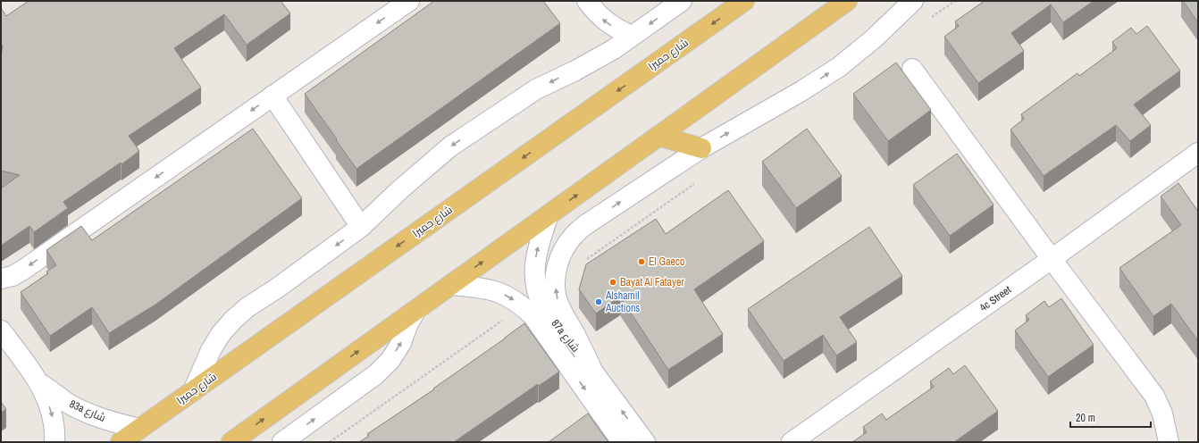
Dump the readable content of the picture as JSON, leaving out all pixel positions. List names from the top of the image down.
{
  "streets": {
    "main road": ["شارع جميرا"],
    "street": ["4c Street", "87a شارع", "83a شارع"]
  },
  "crossings": [
    ["شارع جميرا", "83a شارع"]
  ],
  "places": ["El Gaeco", "Bayat Al Fatayer", "Alshamil Auctions"],
  "scale_bar": "20 m"
}
